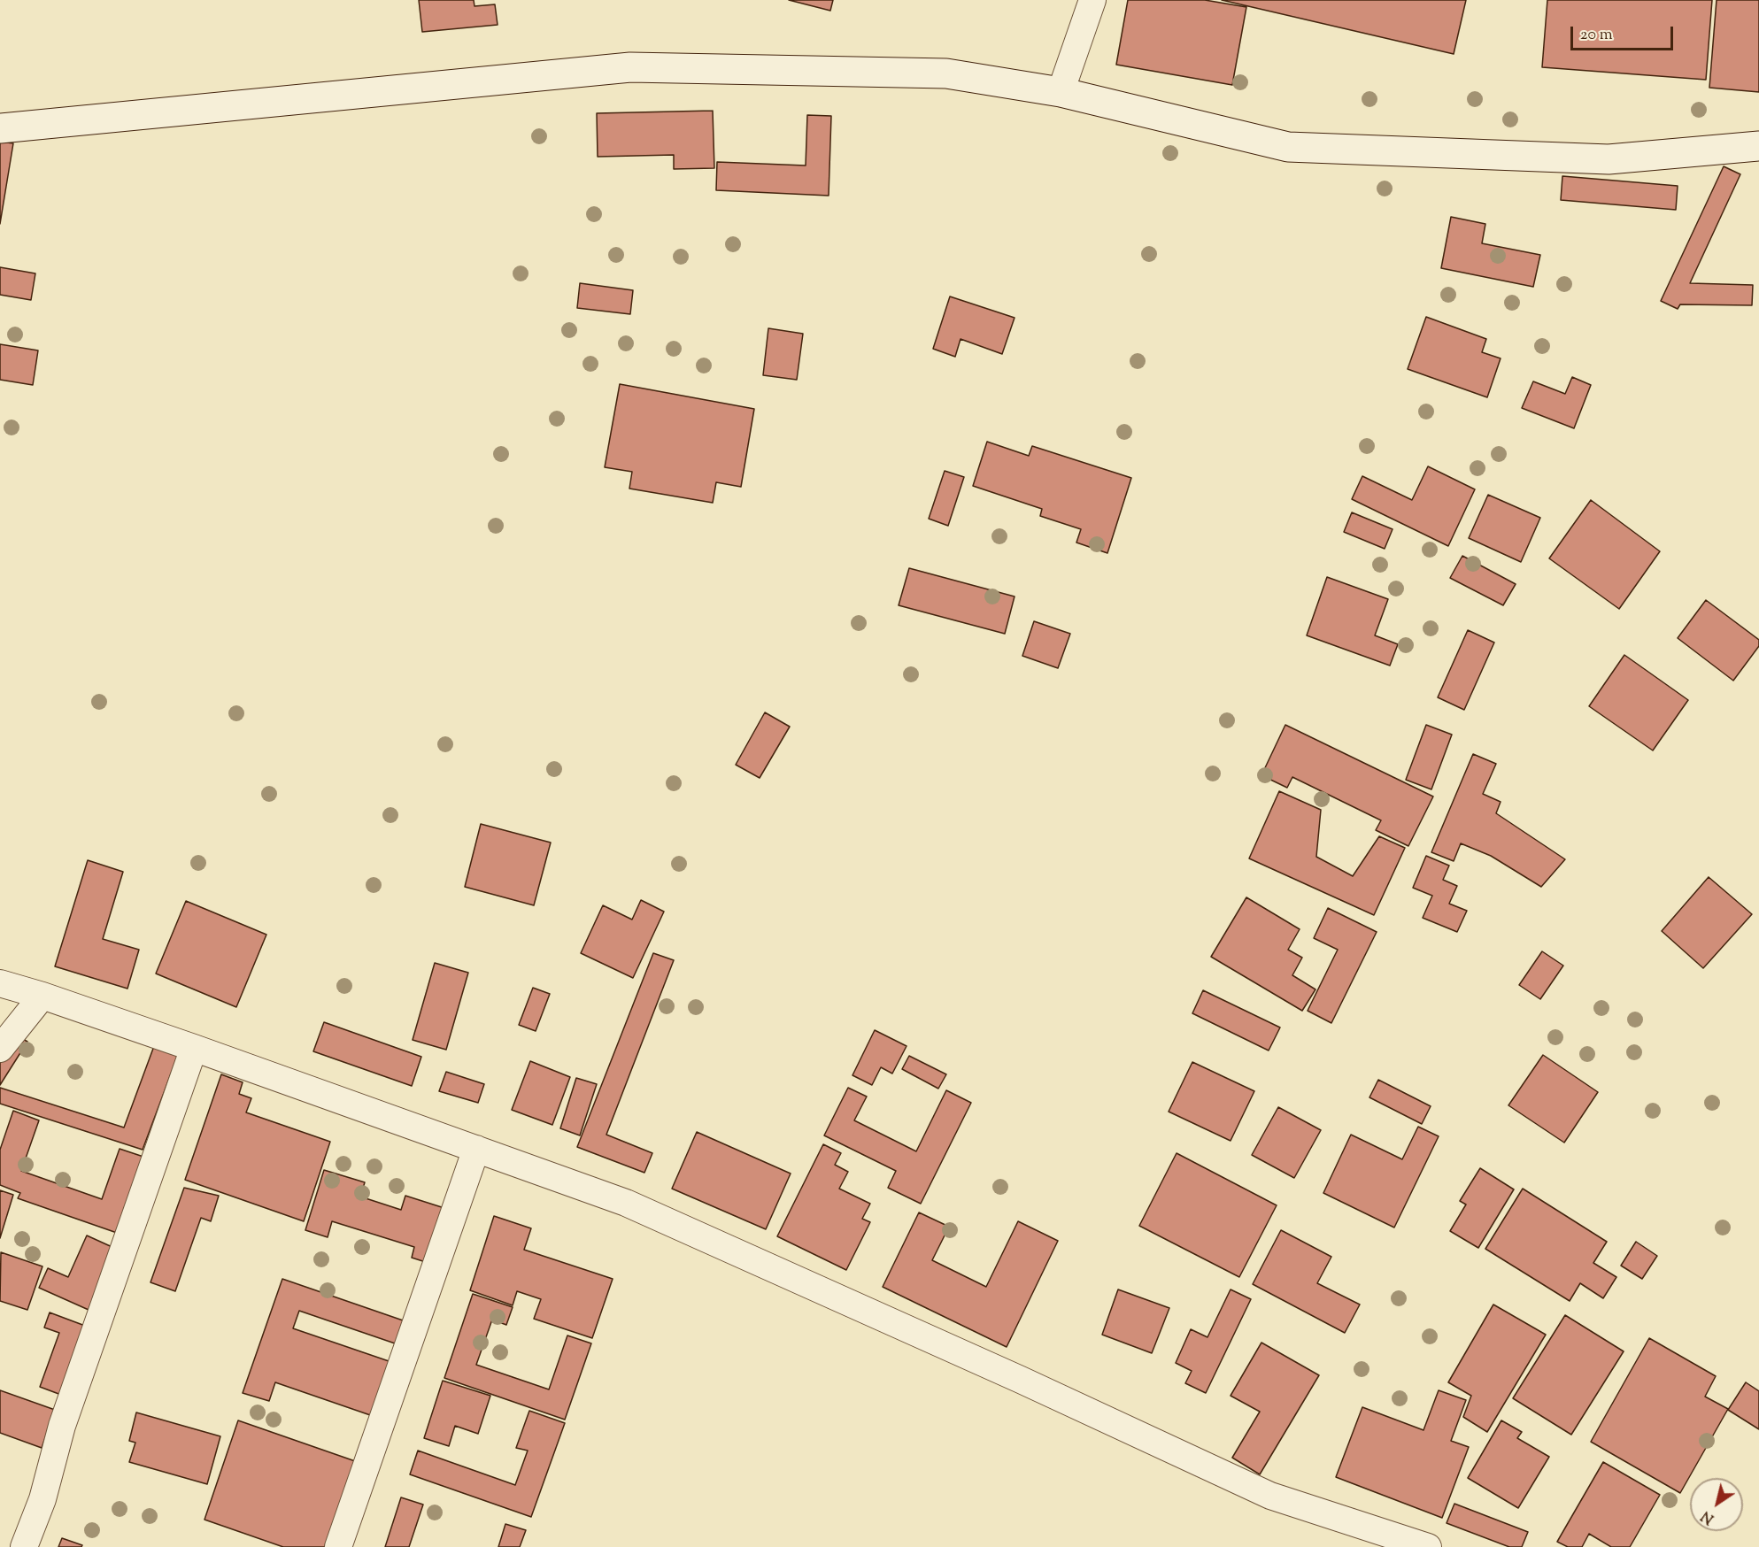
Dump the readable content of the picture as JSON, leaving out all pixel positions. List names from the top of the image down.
{
  "scale_bar": "20 m",
  "north": "bottom left"
}
